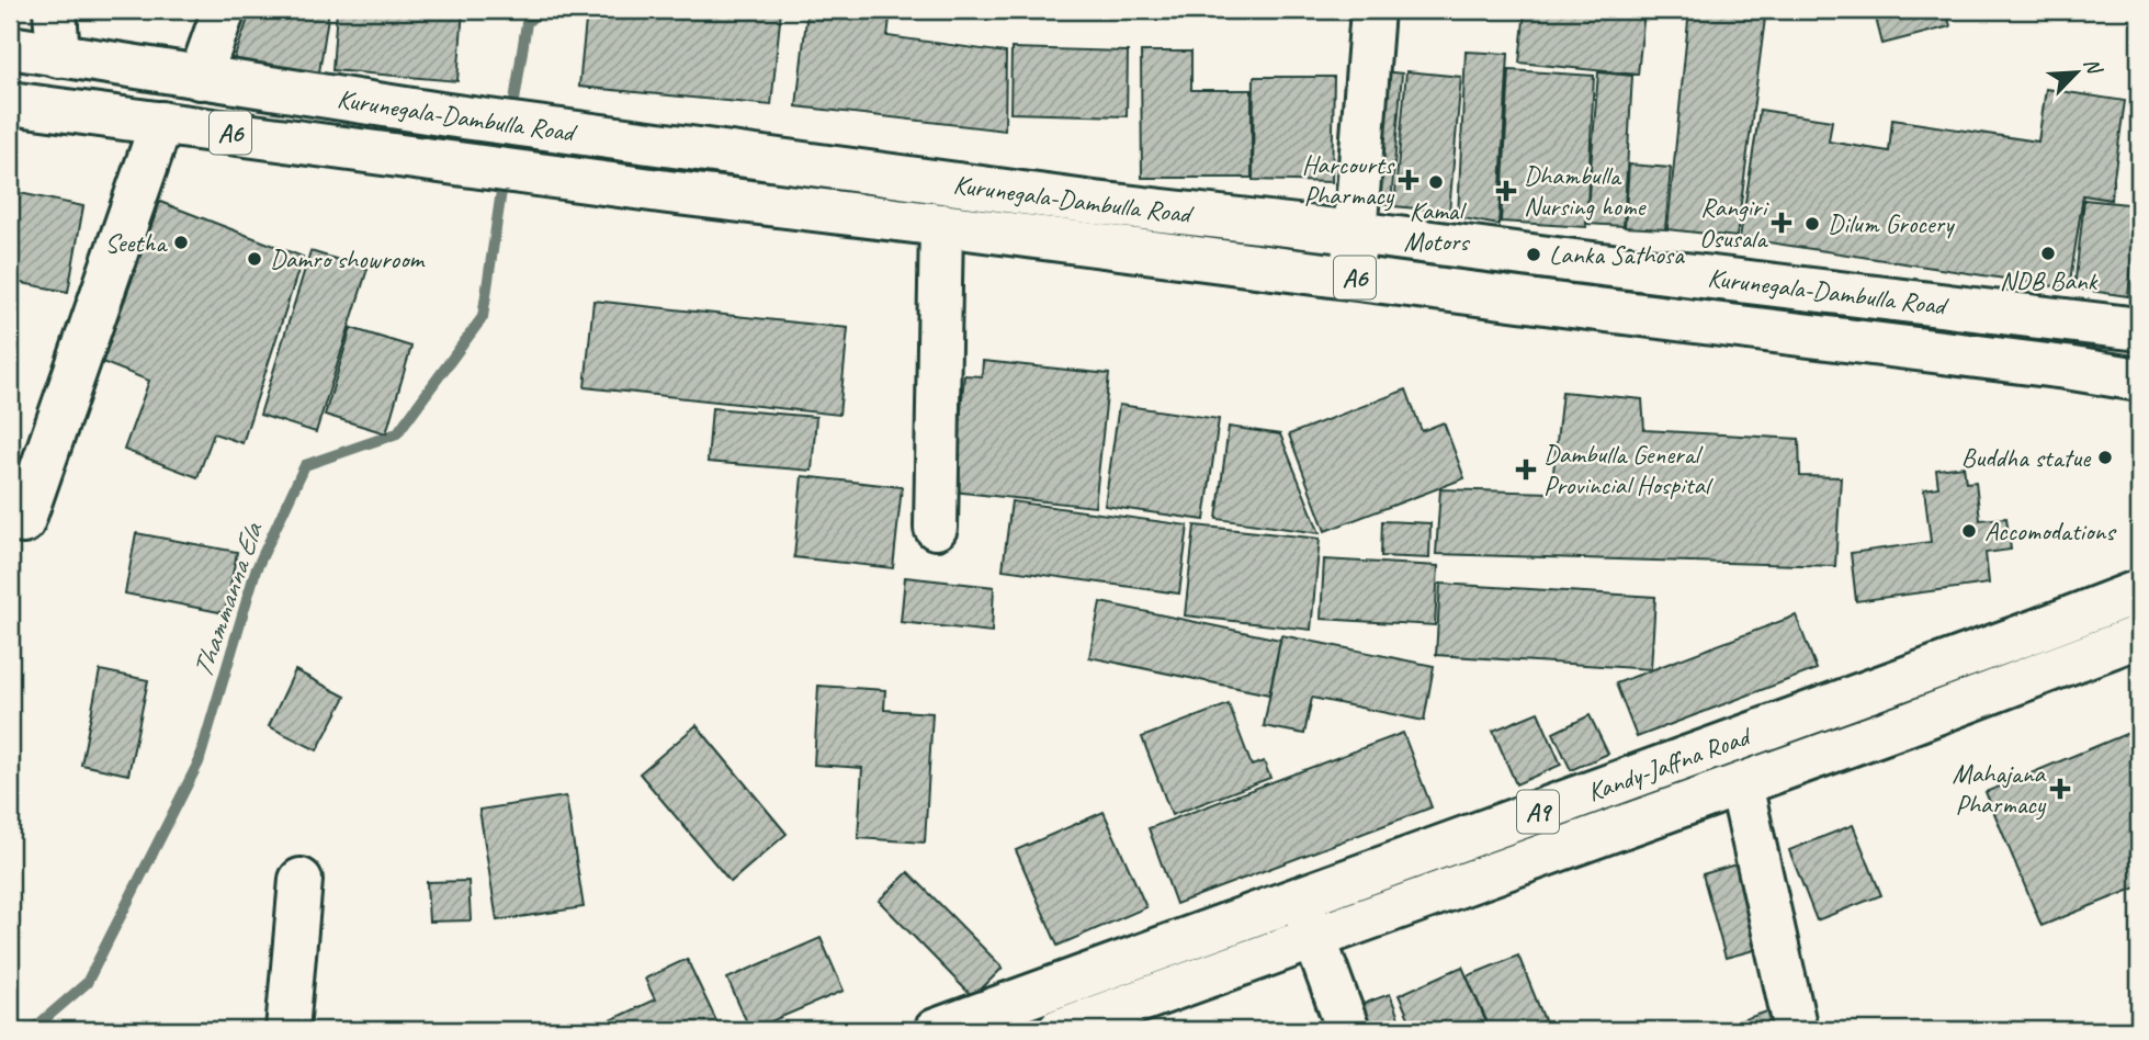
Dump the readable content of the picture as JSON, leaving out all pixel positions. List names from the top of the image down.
{
  "streets": {
    "main road": [
      "Kurunegala-Dambulla Road",
      "A6",
      "Kandy-Jaffna Road",
      "A9"
    ]
  },
  "water": ["Thammanna Ela"],
  "places": {
    "health": [
      "Harcourts Pharmacy",
      "Dhambulla Nursing home",
      "Rangiri Osusala",
      "Dambulla General Provincial Hospital",
      "Mahajana Pharmacy"
    ],
    "other": [
      "Kamal Motors",
      "Dilum Grocery",
      "Seetha",
      "NDB Bank",
      "Lanka Sathosa",
      "Damro showroom",
      "Buddha statue",
      "Accomodations"
    ]
  },
  "north": "top right"
}
